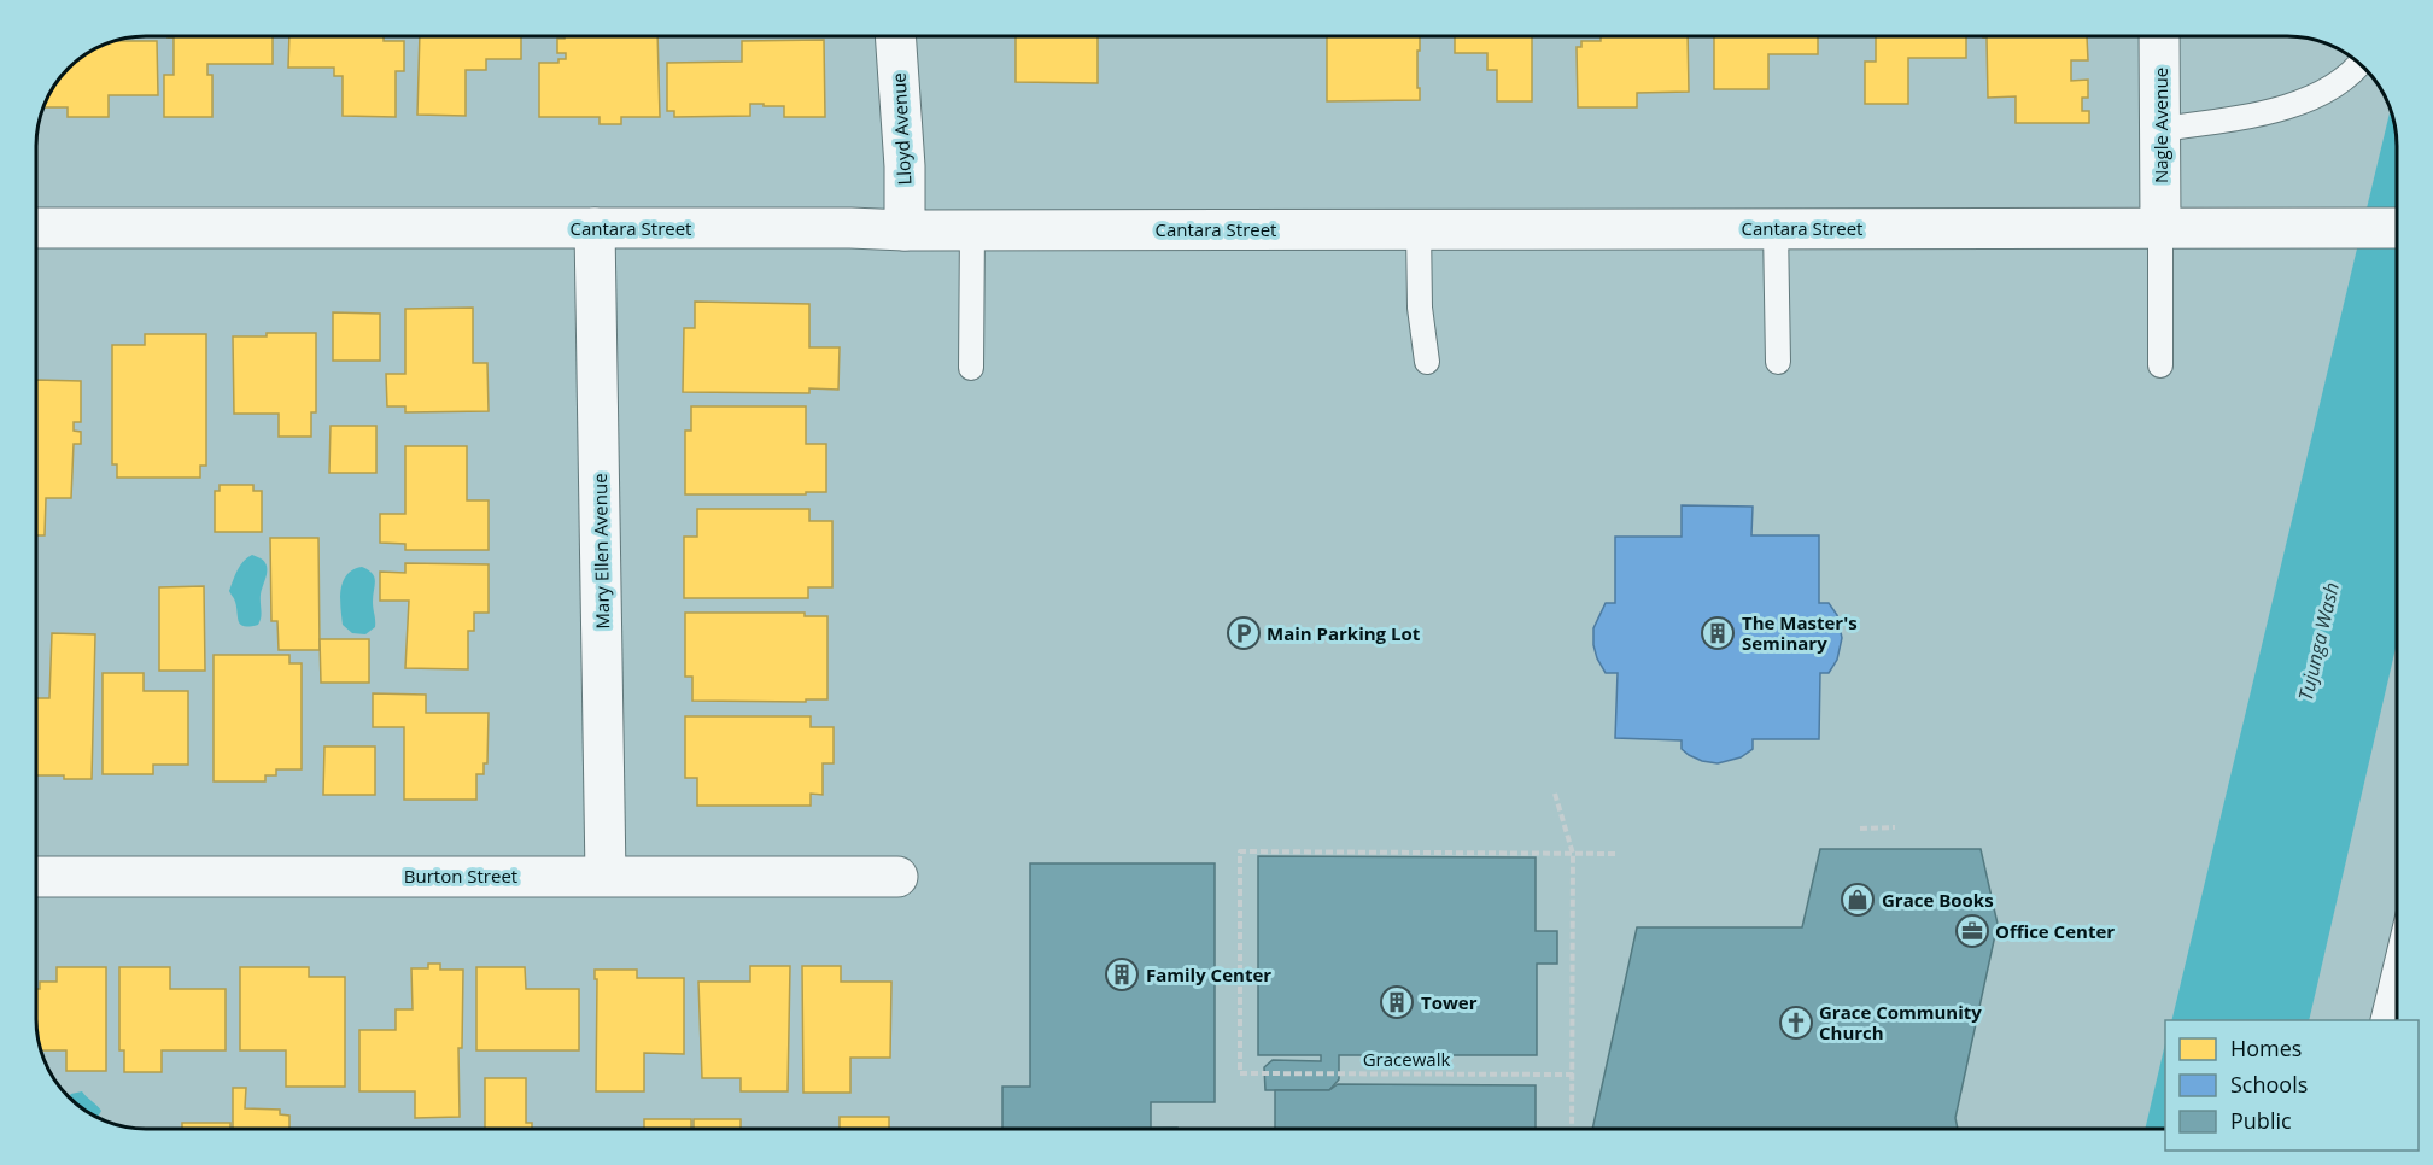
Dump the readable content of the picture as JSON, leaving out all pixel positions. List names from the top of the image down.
{
  "streets": {
    "street": [
      "Nagle Avenue",
      "Lloyd Avenue",
      "Cantara Street",
      "Mary Ellen Avenue",
      "Burton Street"
    ],
    "path": ["Gracewalk"]
  },
  "crossings": [
    ["Nagle Avenue", "Cantara Street"],
    ["Lloyd Avenue", "Cantara Street"],
    ["Cantara Street", "Mary Ellen Avenue"],
    ["Mary Ellen Avenue", "Burton Street"]
  ],
  "water": ["Tujunga Wash"],
  "places": {
    "parking": ["Main Parking Lot"],
    "building": ["The Master's Seminary", "Family Center", "Tower"],
    "shop": ["Grace Books"],
    "office": ["Office Center"],
    "church": ["Grace Community Church"]
  },
  "legend": ["Homes", "Schools", "Public"]
}
